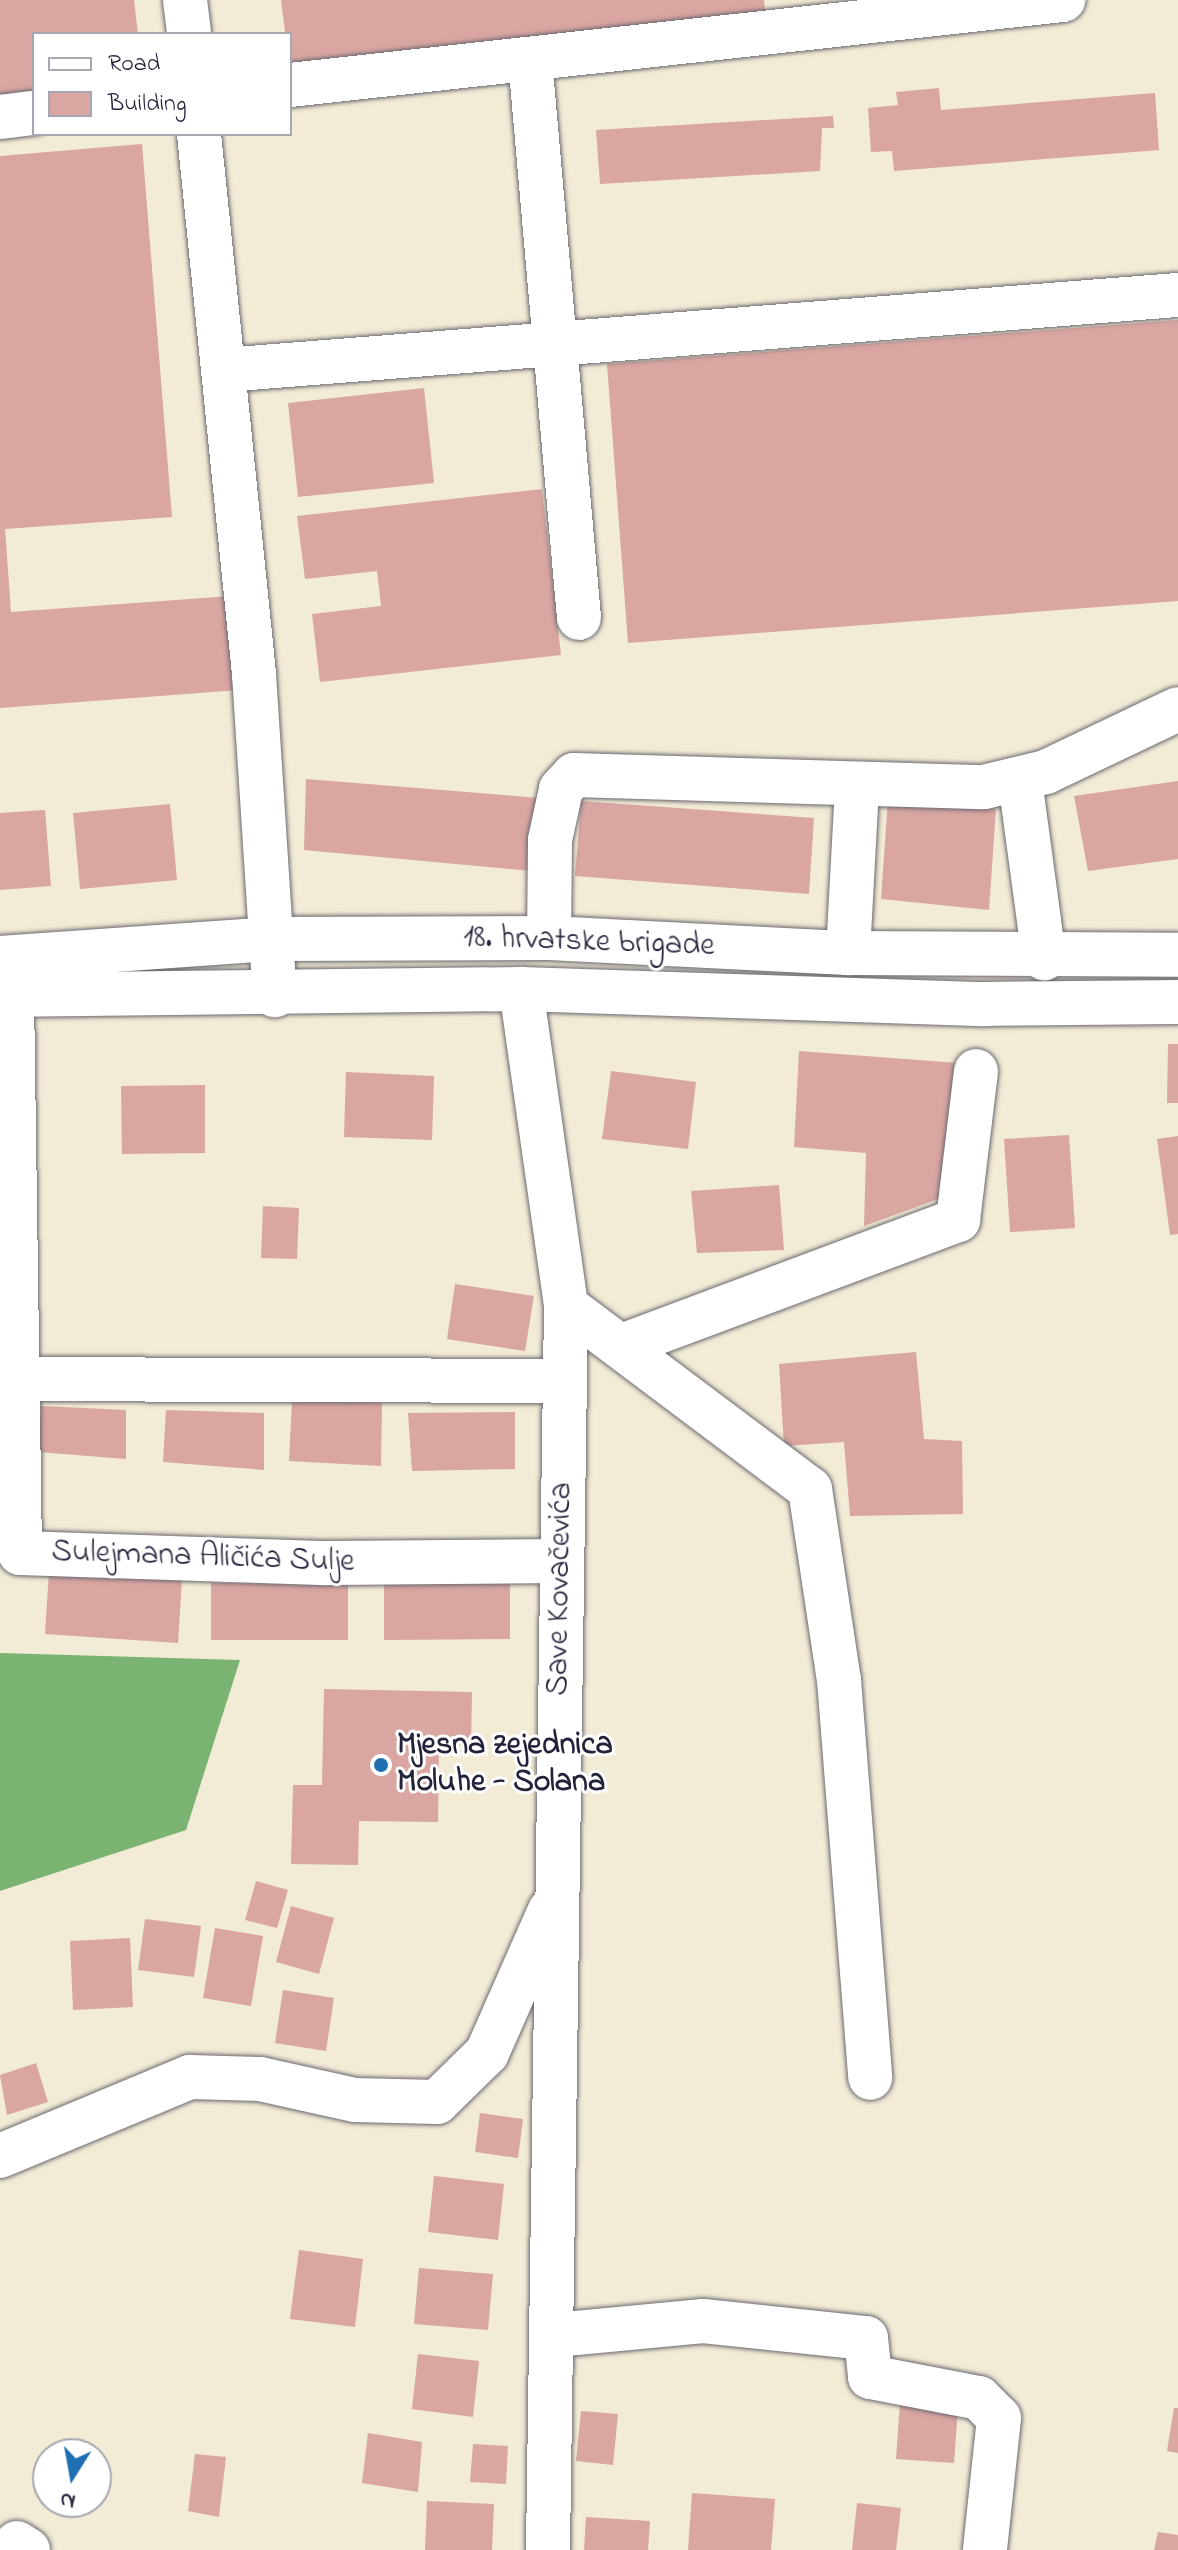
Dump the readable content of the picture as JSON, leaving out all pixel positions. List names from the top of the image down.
{
  "streets": {
    "street": ["18. hrvatske brigade", "Sulejmana Aličića Sulje", "Save Kovačevića"]
  },
  "crossings": [
    ["18. hrvatske brigade", "Save Kovačevića"],
    ["Sulejmana Aličića Sulje", "Save Kovačevića"]
  ],
  "places": ["Mjesna zejednica Moluhe - Solana"],
  "legend": ["Road", "Building"],
  "north": "bottom"
}
